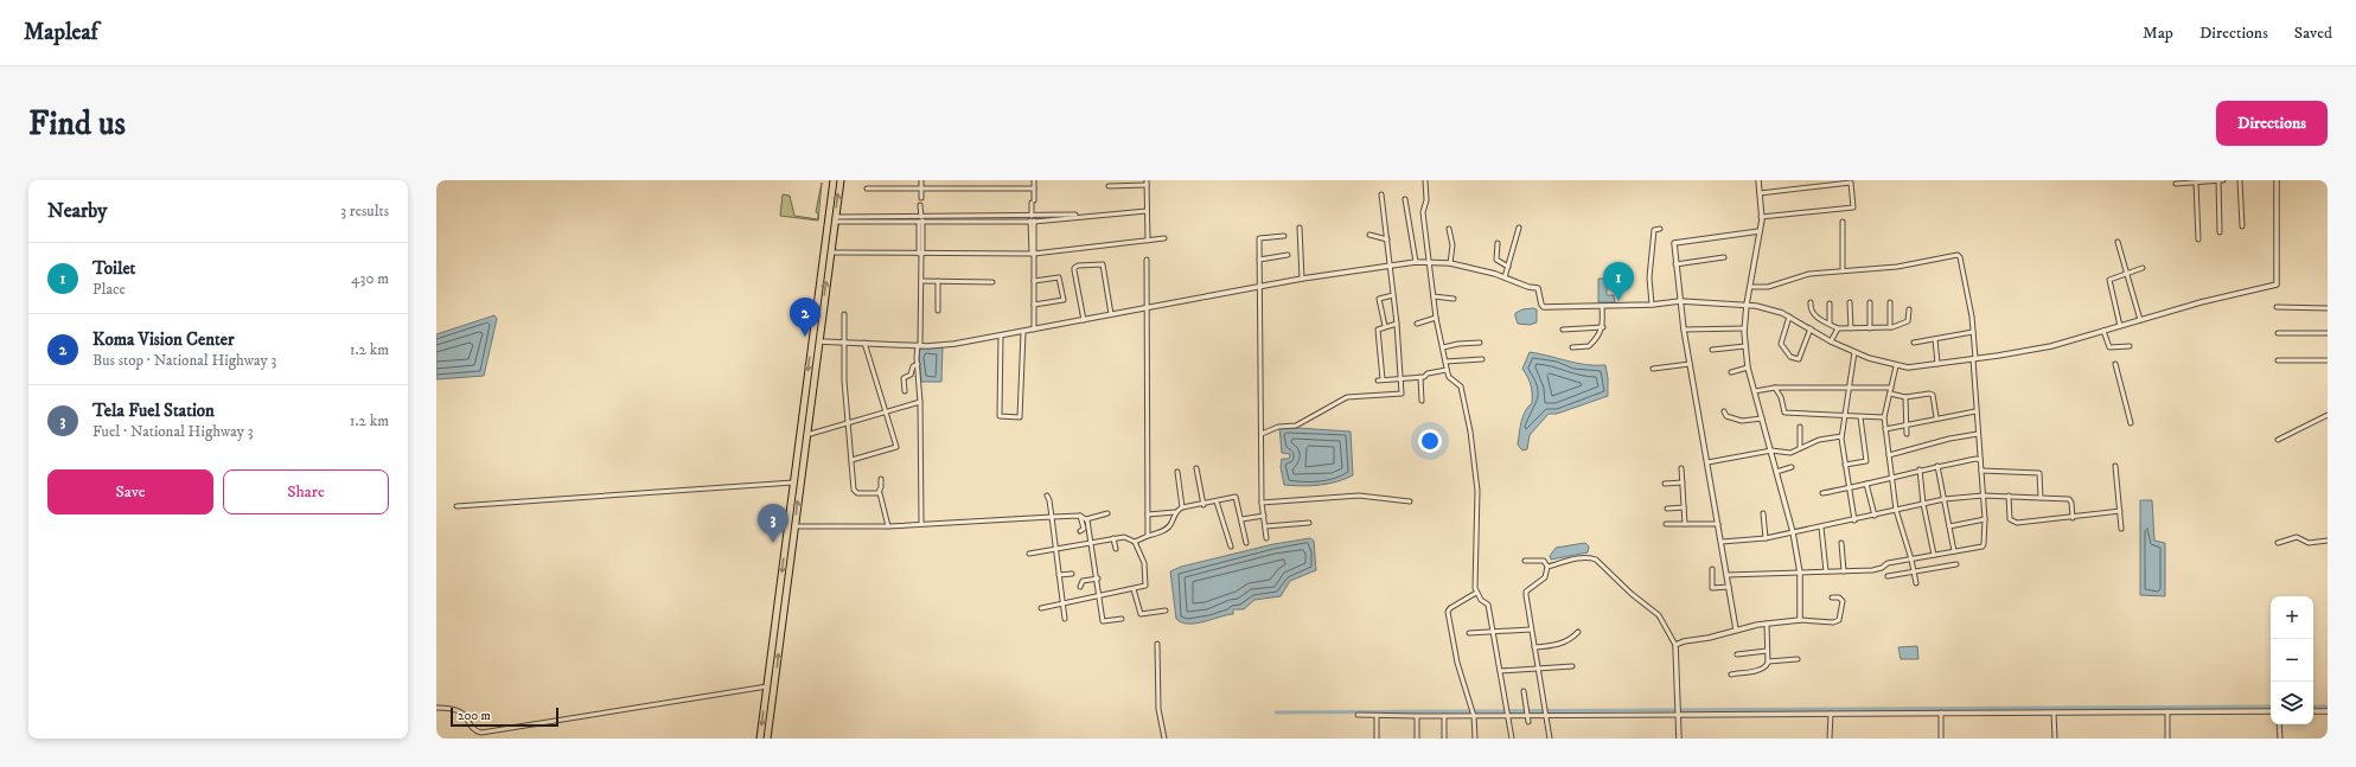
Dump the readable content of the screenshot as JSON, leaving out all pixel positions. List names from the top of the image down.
{
  "scale_bar": "200 m",
  "page": {
    "header": "Mapleaf",
    "nav": ["Map", "Directions", "Saved"],
    "buttons": [
      "Directions",
      ["Save", "Share"]
    ],
    "title": "Find us",
    "heading": ["Nearby", "3 results"],
    "list": [
      {
        "mark": "1",
        "name": "Toilet",
        "note": "Place",
        "value": "430 m"
      },
      {
        "mark": "2",
        "name": "Koma Vision Center",
        "note": "Bus stop · National Highway 3",
        "value": "1.2 km"
      },
      {
        "mark": "3",
        "name": "Tela Fuel Station",
        "note": "Fuel · National Highway 3",
        "value": "1.2 km"
      }
    ],
    "pins": ["1", "2", "3"],
    "map_buttons": ["+", "−"],
    "scale": "200 m"
  }
}
